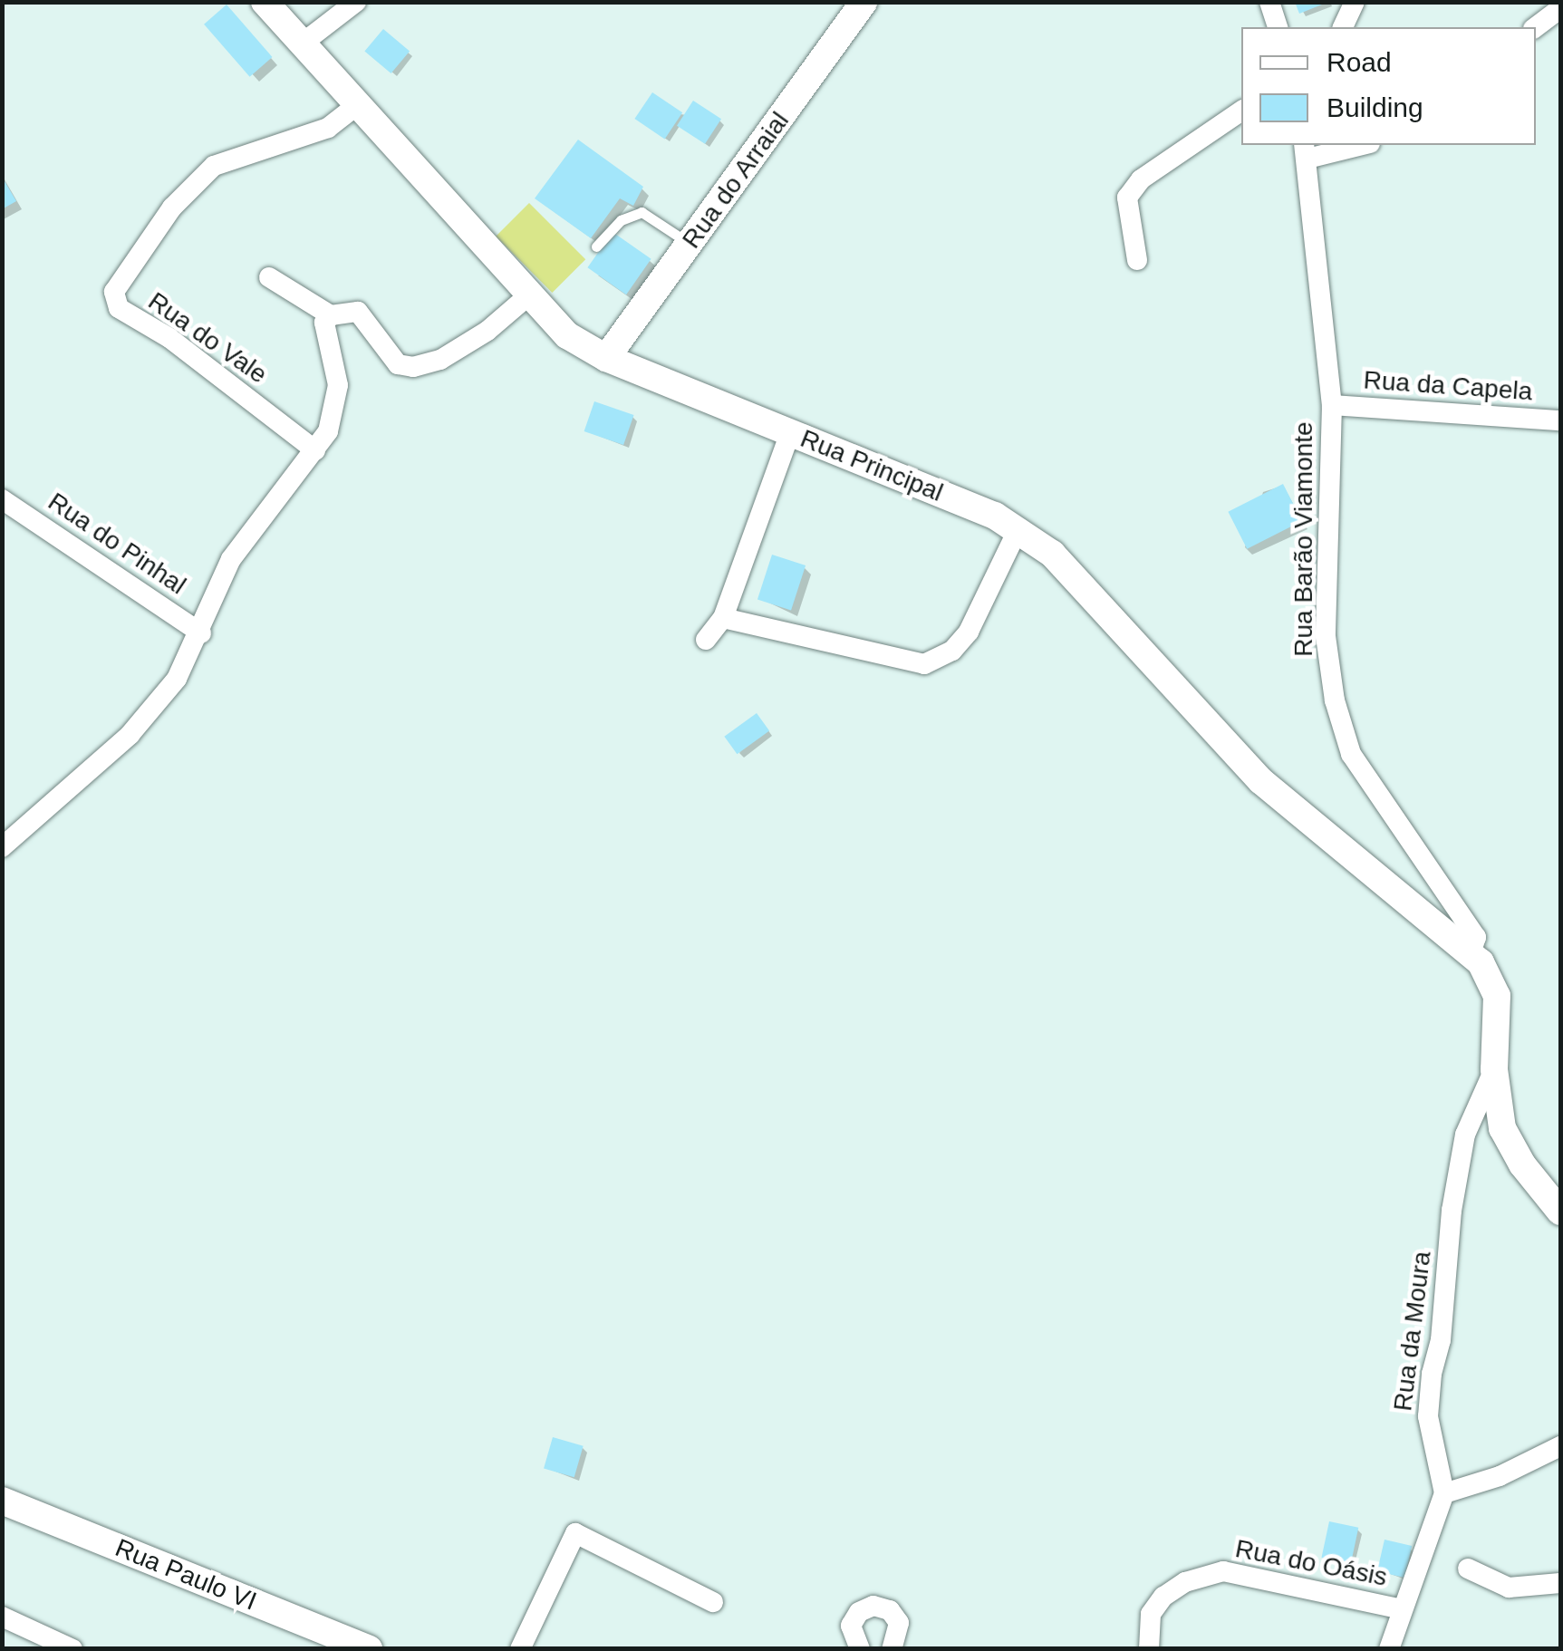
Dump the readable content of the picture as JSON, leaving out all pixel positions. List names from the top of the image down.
{
  "streets": {
    "main road": ["Rua do Arraial", "Rua Principal", "Rua Paulo VI"],
    "street": [
      "Rua do Vale",
      "Rua da Capela",
      "Rua Barão Viamonte",
      "Rua do Pinhal",
      "Rua da Moura",
      "Rua do Oásis"
    ]
  },
  "crossings": [
    ["Rua do Arraial", "Rua Principal"],
    ["Rua do Vale", "Rua Principal"],
    ["Rua da Capela", "Rua Barão Viamonte"],
    ["Rua Principal", "Rua Barão Viamonte"]
  ],
  "legend": ["Road", "Building"]
}
